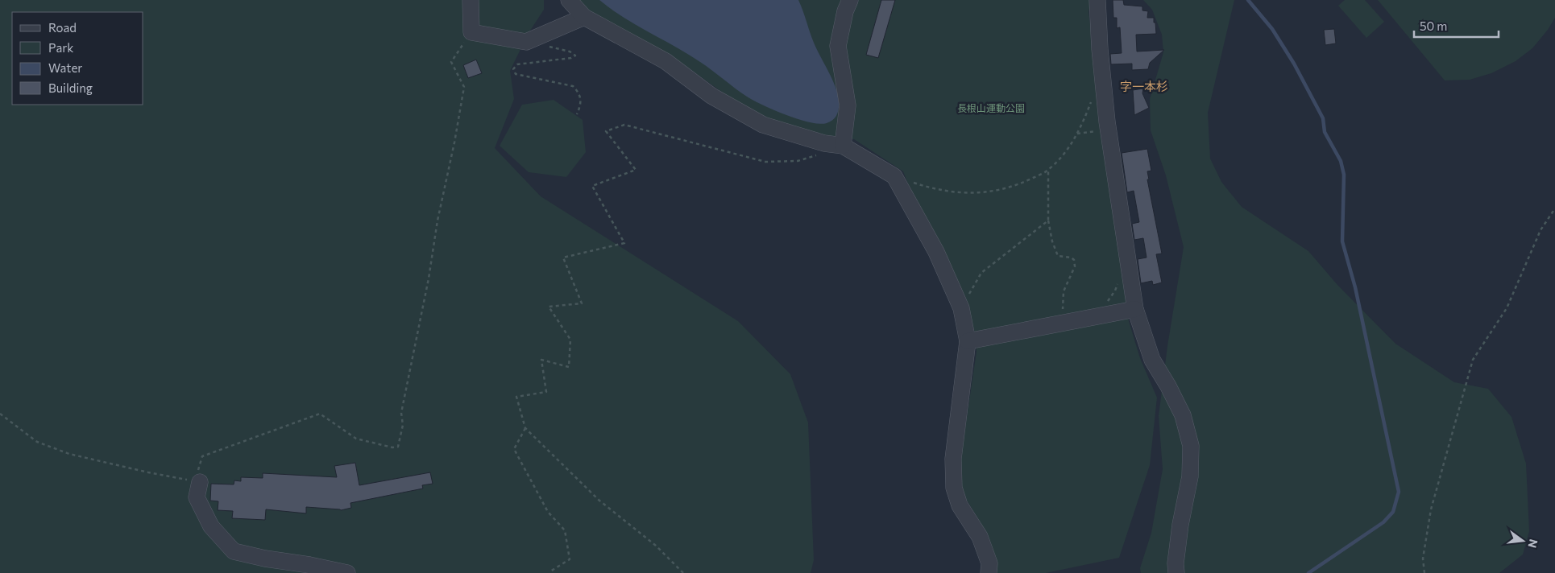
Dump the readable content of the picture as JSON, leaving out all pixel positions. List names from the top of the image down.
{
  "districts": ["字一本杉"],
  "parks": ["長根山運動公園"],
  "legend": [
    "Road",
    "Park",
    "Water",
    "Building"
  ],
  "scale_bar": "50 m",
  "north": "right"
}
